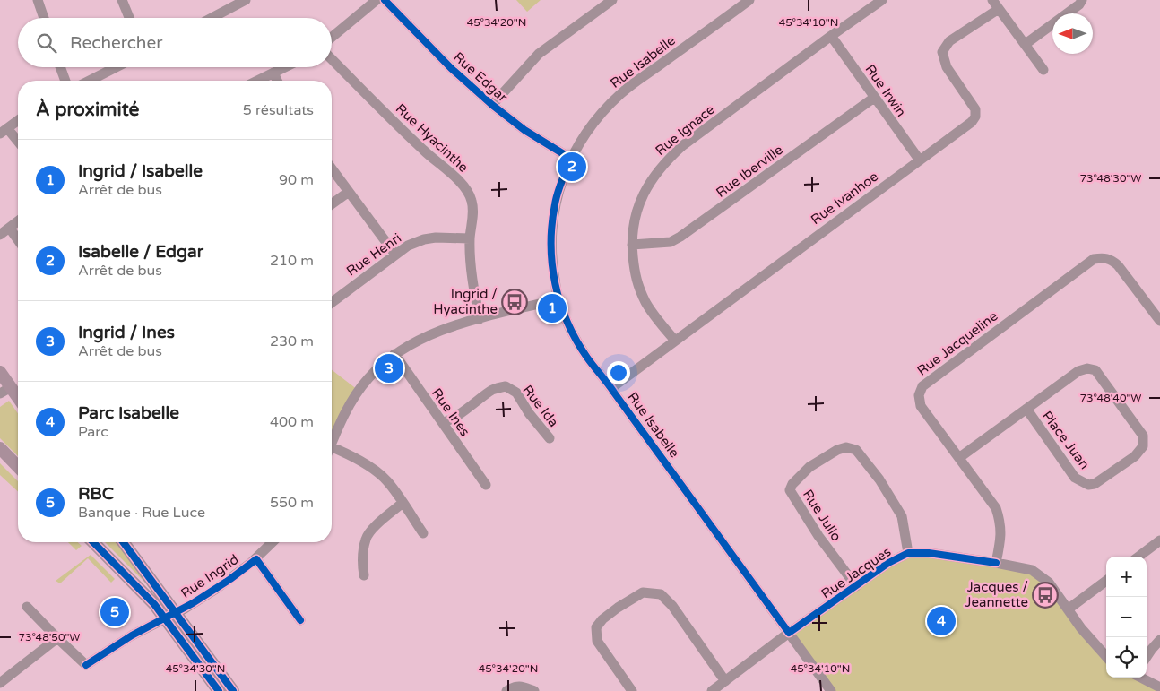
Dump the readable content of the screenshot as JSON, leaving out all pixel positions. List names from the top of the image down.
{
  "streets": {
    "street": [
      "Rue Isabelle",
      "Rue Edgar",
      "Rue Irwin",
      "Rue Ignace",
      "Rue Hyacinthe",
      "Rue Iberville",
      "Rue Ivanhoe",
      "Rue Henri",
      "Rue Jacqueline",
      "Rue Ida",
      "Rue Ines",
      "Place Juan",
      "Rue Julio",
      "Rue Jacques",
      "Rue Ingrid"
    ]
  },
  "crossings": [
    ["Rue Isabelle", "Rue Edgar"],
    ["Rue Isabelle", "Rue Ivanhoe"],
    ["Rue Isabelle", "Rue Jacques"],
    ["Rue Irwin", "Rue Ignace"],
    ["Rue Irwin", "Rue Iberville"],
    ["Rue Irwin", "Rue Ivanhoe"],
    ["Rue Ignace", "Rue Iberville"],
    ["Rue Ignace", "Rue Ivanhoe"],
    ["Rue Hyacinthe", "Rue Henri"],
    ["Rue Jacqueline", "Place Juan"],
    ["Rue Jacqueline", "Rue Jacques"],
    ["Rue Ida", "Rue Ines"],
    ["Rue Julio", "Rue Jacques"]
  ],
  "places": {
    "bus stop": ["Ingrid / Hyacinthe", "Jacques / Jeannette"]
  },
  "north": "left",
  "page": {
    "search": "Rechercher",
    "heading": ["À proximité", "5 résultats"],
    "list": [
      {
        "mark": "1",
        "name": "Ingrid / Isabelle",
        "note": "Arrêt de bus",
        "value": "90 m"
      },
      {
        "mark": "2",
        "name": "Isabelle / Edgar",
        "note": "Arrêt de bus",
        "value": "210 m"
      },
      {
        "mark": "3",
        "name": "Ingrid / Ines",
        "note": "Arrêt de bus",
        "value": "230 m"
      },
      {
        "mark": "4",
        "name": "Parc Isabelle",
        "note": "Parc",
        "value": "400 m"
      },
      {
        "mark": "5",
        "name": "RBC",
        "note": "Banque · Rue Luce",
        "value": "550 m"
      }
    ],
    "pins": [
      "2",
      "1",
      "3",
      "5",
      "4"
    ],
    "map_buttons": ["+", "−"]
  },
  "coordinates": [
    "45°34'20\"N",
    "45°34'10\"N",
    "73°48'30\"W",
    "73°48'40\"W",
    "73°48'50\"W",
    "45°34'30\"N"
  ]
}
